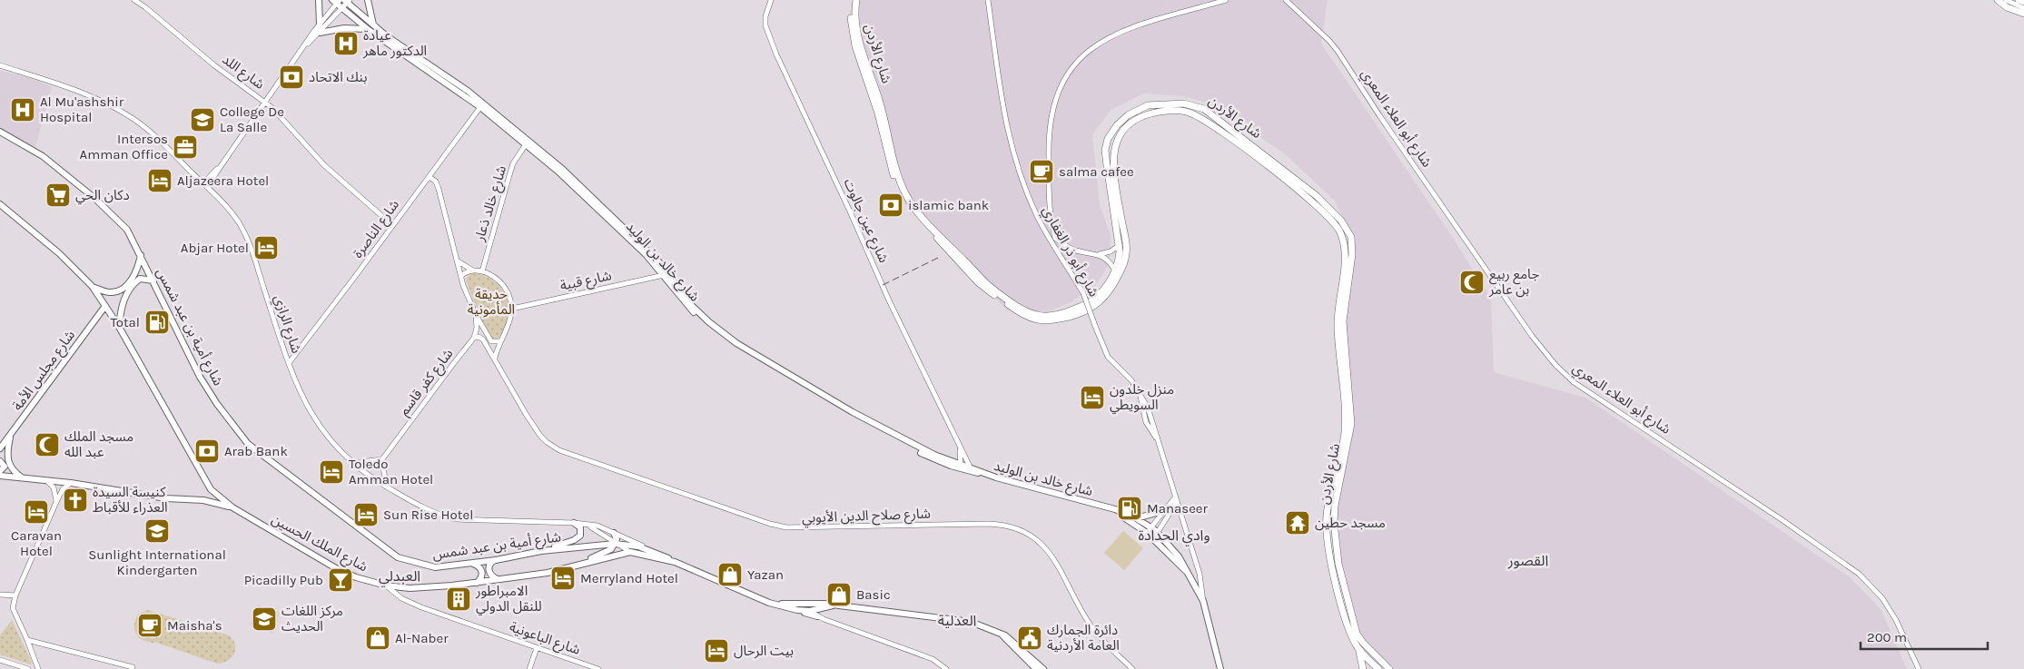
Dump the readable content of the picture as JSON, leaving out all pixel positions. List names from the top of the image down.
{
  "streets": {
    "highway": ["شارع الأردن"],
    "main road": [
      "شارع خالد بن الوليد",
      "شارع أمية بن عبد شمس",
      "شارع مجلس الأمة",
      "شارع الملك الحسين"
    ],
    "street": [
      "شارع اللد",
      "شارع أبو العلاء المعري",
      "شارع خالد ذعار",
      "شارع عين جالوت",
      "شارع الناصرة",
      "شارع أبو ذر الغفاري",
      "شارع قبية",
      "شارع الرازي",
      "شارع كفر قاسم",
      "شارع صلاح الدين الأيوبي",
      "شارع الباعونية"
    ]
  },
  "crossings": [
    ["شارع اللد", "شارع الناصرة"],
    ["شارع خالد ذعار", "شارع خالد بن الوليد"],
    ["شارع عين جالوت", "شارع خالد بن الوليد"],
    ["شارع الناصرة", "شارع خالد بن الوليد"],
    ["شارع الناصرة", "شارع الرازي"],
    ["شارع أبو ذر الغفاري", "شارع خالد بن الوليد"],
    ["شارع خالد بن الوليد", "شارع قبية"],
    ["شارع الرازي", "شارع أمية بن عبد شمس"],
    ["شارع الرازي", "شارع الملك الحسين"],
    ["شارع أمية بن عبد شمس", "شارع الملك الحسين"],
    ["شارع مجلس الأمة", "شارع الملك الحسين"],
    ["شارع الملك الحسين", "شارع الباعونية"]
  ],
  "districts": [
    "وادي الحدادة",
    "القصور",
    "العبدلي",
    "العدلية"
  ],
  "parks": ["حديقة المأمونية"],
  "places": {
    "hospital": ["عيادة الدكتور ماهر", "Al Mu'ashshir Hospital"],
    "bank": ["بنك الاتحاد", "islamic bank", "Arab Bank"],
    "school or university": ["College De La Salle", "Sunlight International Kindergarten", "مركز اللغات الحديث"],
    "office": ["Intersos Amman Office"],
    "cafe": ["salma cafee", "Maisha's"],
    "hotel": [
      "Aljazeera Hotel",
      "Abjar Hotel",
      "منزل خلدون السويطي",
      "Toledo Amman Hotel",
      "Caravan Hotel",
      "Sun Rise Hotel",
      "Merryland Hotel",
      "بيت الرحال"
    ],
    "supermarket": ["دكان الحي"],
    "mosque": ["جامع ربيع بن عامر", "مسجد الملك عبد الله"],
    "fuel station": ["Total", "Manaseer"],
    "church": ["كنيسة السيدة العذراء للأقباط"],
    "temple": ["مسجد حطين"],
    "shop": ["Yazan", "Basic", "Al-Naber"],
    "bar": ["Picadilly Pub"],
    "building": ["الامبراطور للنقل الدولي"],
    "public building": ["دائرة الجمارك العامة الأردنية"]
  },
  "scale_bar": "200 m"
}
